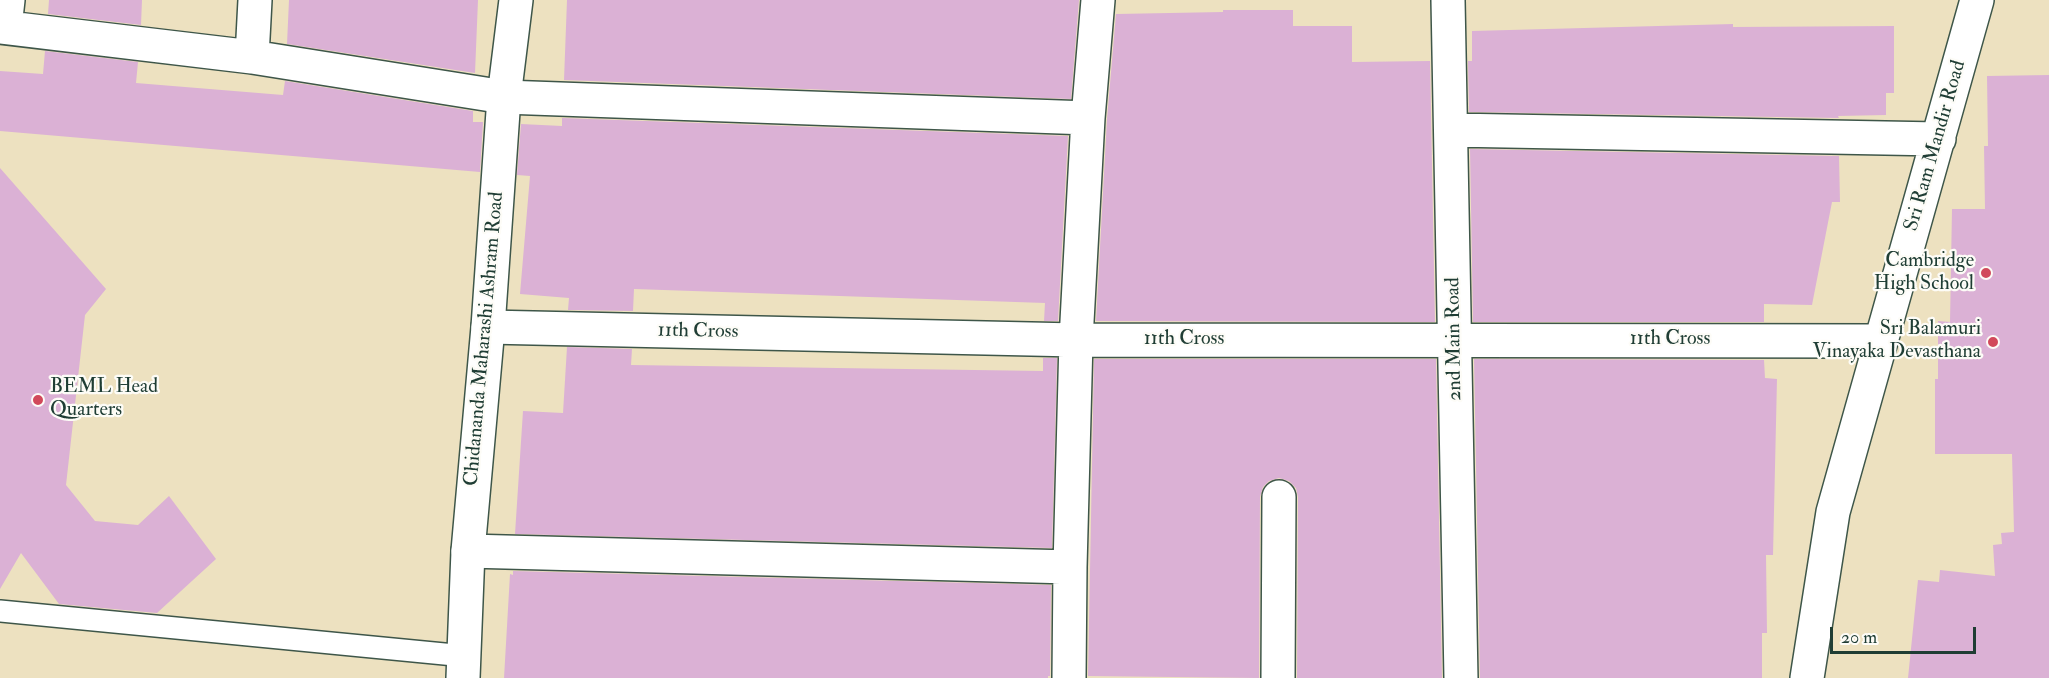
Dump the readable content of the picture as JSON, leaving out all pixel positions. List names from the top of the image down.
{
  "streets": {
    "street": [
      "Sri Ram Mandir Road",
      "11th Cross",
      "Chidananda Maharashi Ashram Road",
      "2nd Main Road"
    ]
  },
  "crossings": [
    ["Sri Ram Mandir Road", "11th Cross"],
    ["11th Cross", "Chidananda Maharashi Ashram Road"],
    ["11th Cross", "2nd Main Road"]
  ],
  "places": ["Cambridge High School", "Sri Balamuri Vinayaka Devasthana", "BEML Head Quarters"],
  "scale_bar": "20 m"
}
